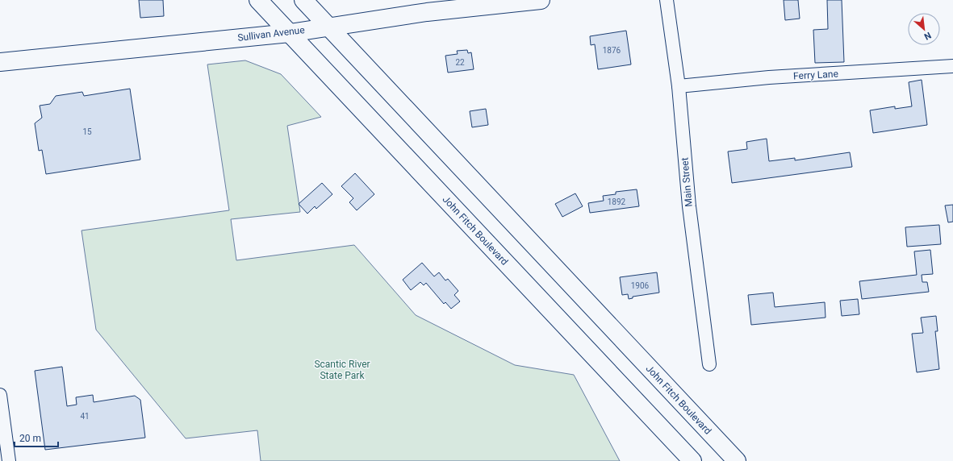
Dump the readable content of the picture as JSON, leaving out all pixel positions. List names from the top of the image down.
{
  "streets": {
    "main road": ["Sullivan Avenue", "John Fitch Boulevard"],
    "street": ["Ferry Lane", "Main Street"]
  },
  "crossings": [
    ["Sullivan Avenue", "John Fitch Boulevard"],
    ["Ferry Lane", "Main Street"]
  ],
  "parks": ["Scantic River State Park"],
  "house_numbers": [
    "1876",
    "22",
    "15",
    "1892",
    "1906",
    "41"
  ],
  "scale_bar": "20 m",
  "north": "bottom right"
}
